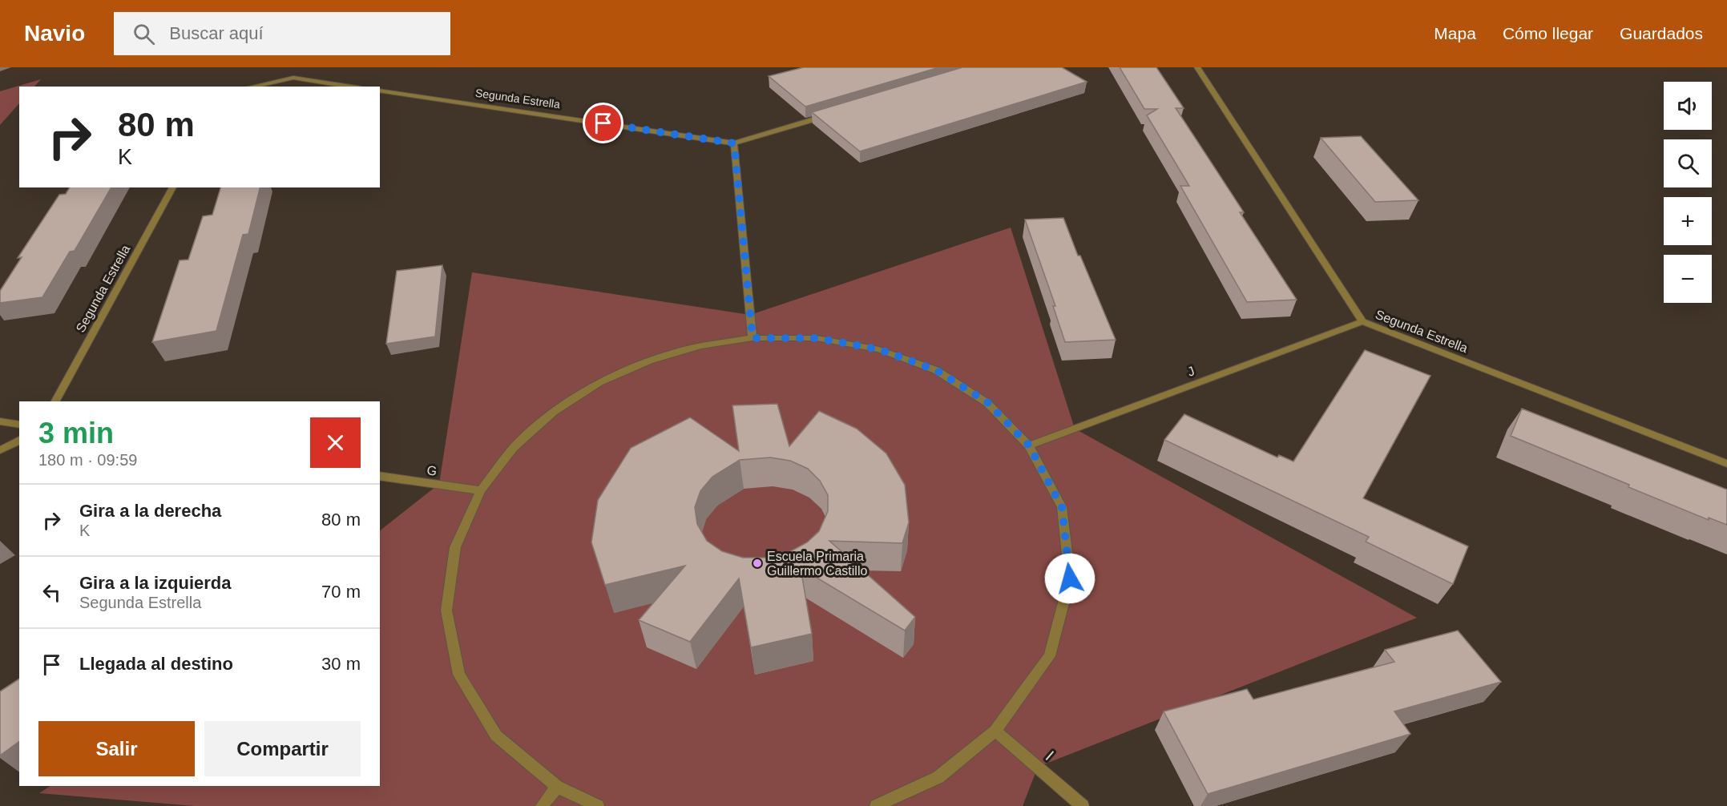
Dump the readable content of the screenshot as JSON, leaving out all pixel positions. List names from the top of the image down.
{
  "streets": {
    "street": [
      "Segunda Estrella",
      "J",
      "G",
      "I"
    ]
  },
  "crossings": [
    ["Segunda Estrella", "J"]
  ],
  "places": ["Escuela Primaria Guillermo Castillo"],
  "page": {
    "header": "Navio",
    "search": "Buscar aquí",
    "nav": ["Mapa", "Cómo llegar", "Guardados"],
    "map_buttons": ["+", "−"],
    "turn": ["80 m", "K"],
    "heading": ["3 min", "180 m · 09:59"],
    "list": [
      {
        "name": "Gira a la derecha",
        "note": "K",
        "value": "80 m"
      },
      {
        "name": "Gira a la izquierda",
        "note": "Segunda Estrella",
        "value": "70 m"
      },
      {
        "name": "Llegada al destino",
        "value": "30 m"
      }
    ],
    "buttons": ["Salir", "Compartir"]
  }
}
